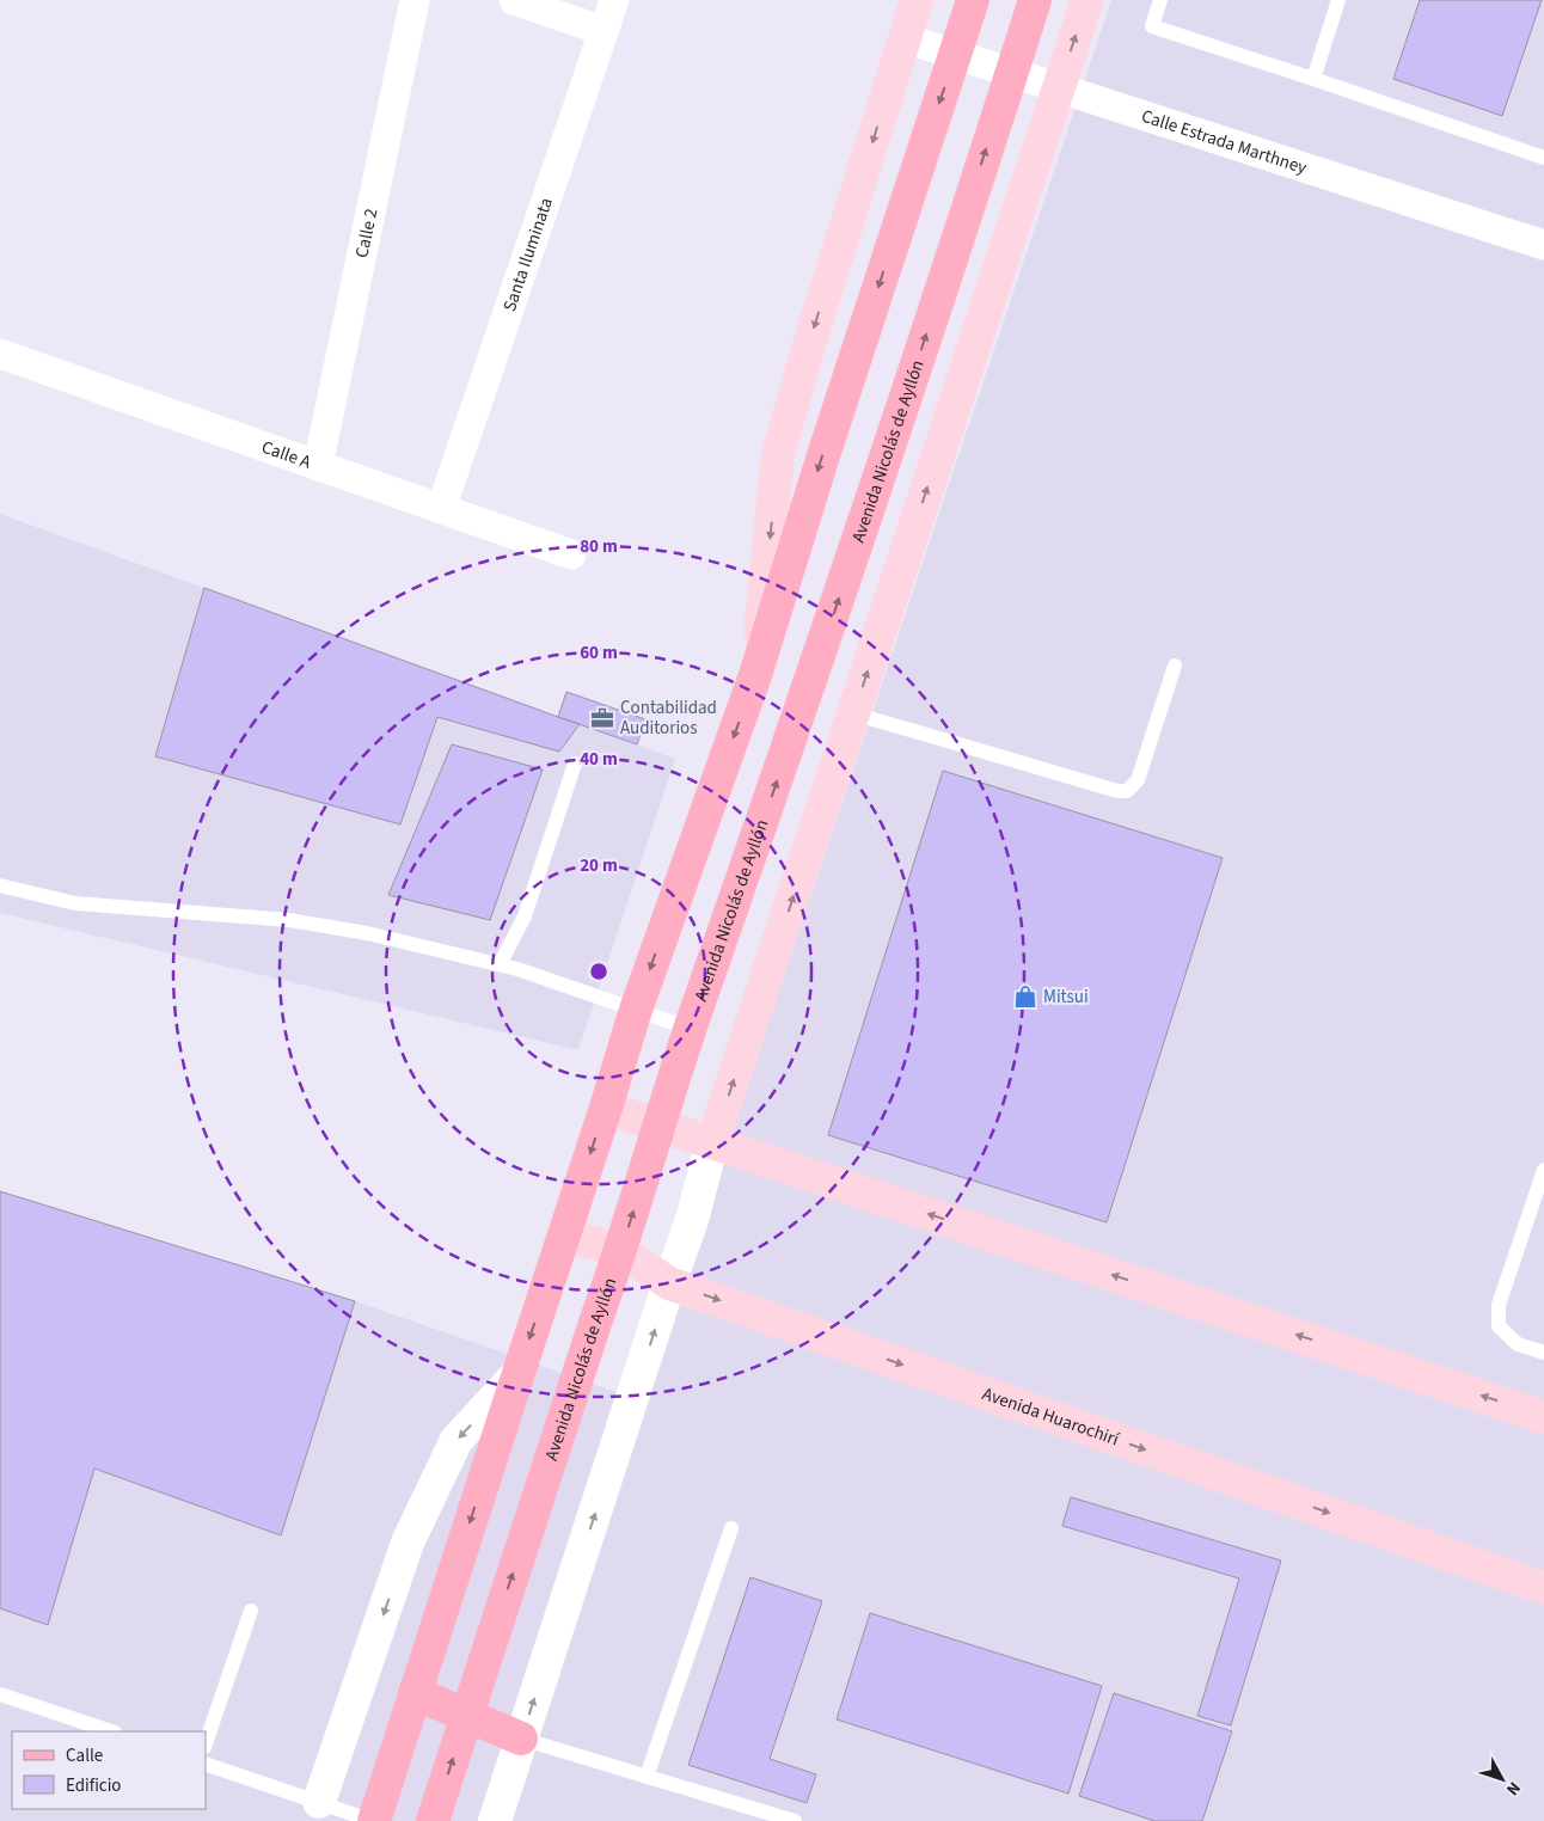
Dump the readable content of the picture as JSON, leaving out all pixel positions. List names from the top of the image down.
{
  "streets": {
    "main road": ["Avenida Nicolás de Ayllón", "Avenida Huarochirí"],
    "street": [
      "Calle Estrada Marthney",
      "Calle 2",
      "Santa Iluminata",
      "Calle A"
    ]
  },
  "crossings": [
    ["Calle Estrada Marthney", "Avenida Nicolás de Ayllón"],
    ["Calle 2", "Calle A"],
    ["Santa Iluminata", "Calle A"],
    ["Avenida Nicolás de Ayllón", "Avenida Huarochirí"]
  ],
  "places": {
    "office": ["Contabilidad Auditorios"],
    "shop": ["Mitsui"]
  },
  "legend": ["Calle", "Edificio"],
  "north": "bottom right",
  "rings": [
    "80 m",
    "60 m",
    "40 m",
    "20 m"
  ]
}
